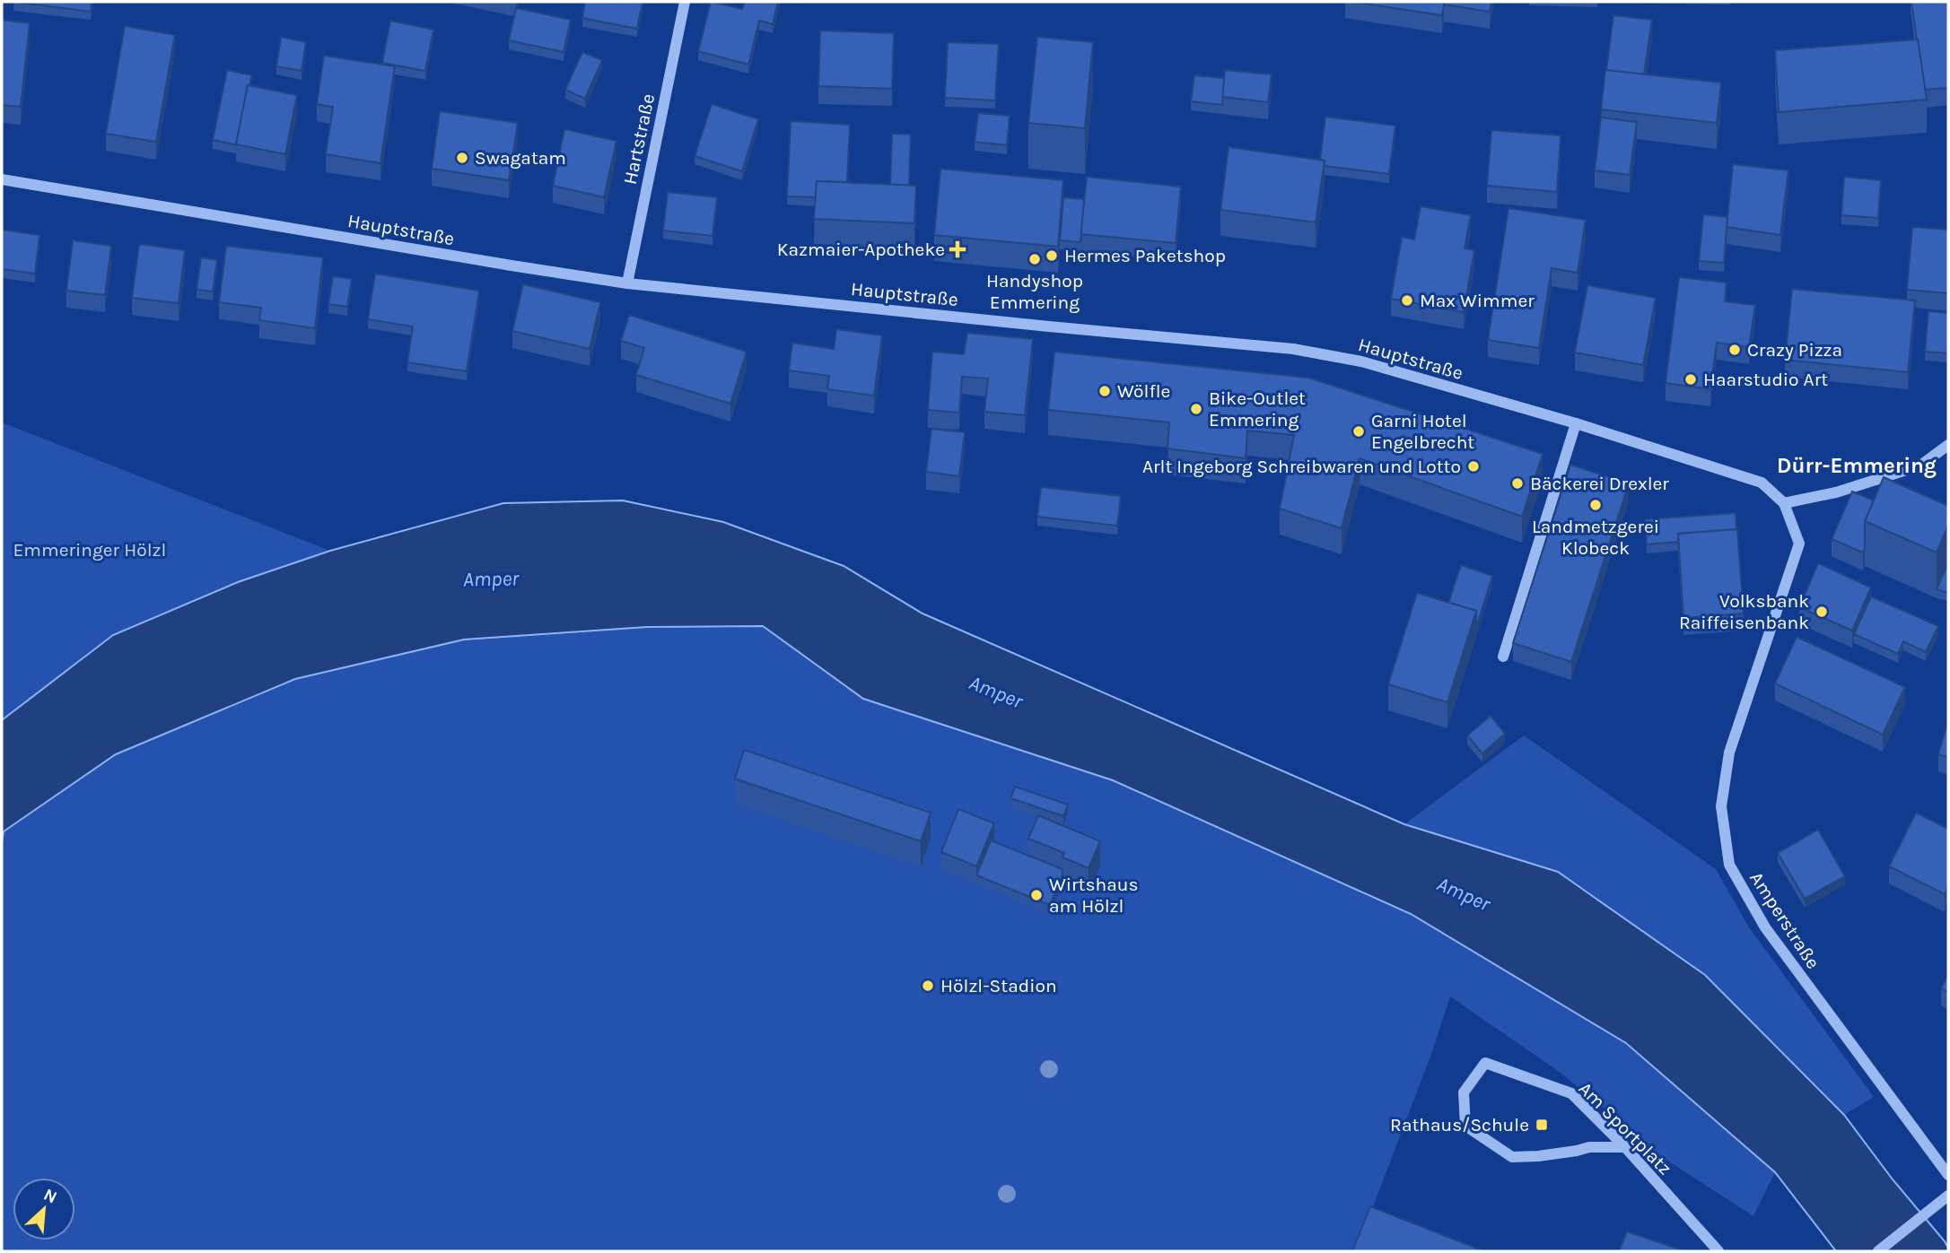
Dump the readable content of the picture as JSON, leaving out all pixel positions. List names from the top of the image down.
{
  "streets": {
    "street": [
      "Hartstraße",
      "Hauptstraße",
      "Amperstraße",
      "Am Sportplatz"
    ]
  },
  "crossings": [
    ["Hartstraße", "Hauptstraße"],
    ["Hauptstraße", "Amperstraße"]
  ],
  "districts": ["Dürr-Emmering"],
  "water": ["Amper"],
  "parks": ["Emmeringer Hölzl"],
  "places": {
    "other": [
      "Swagatam",
      "Hermes Paketshop",
      "Handyshop Emmering",
      "Max Wimmer",
      "Crazy Pizza",
      "Haarstudio Art",
      "Wölfle",
      "Bike-Outlet Emmering",
      "Garni Hotel Engelbrecht",
      "Arlt Ingeborg Schreibwaren und Lotto",
      "Bäckerei Drexler",
      "Landmetzgerei Klobeck",
      "Volksbank Raiffeisenbank",
      "Wirtshaus am Hölzl",
      "Hölzl-Stadion"
    ],
    "health": ["Kazmaier-Apotheke"],
    "transit": ["Rathaus/Schule"]
  },
  "north": "top right"
}
